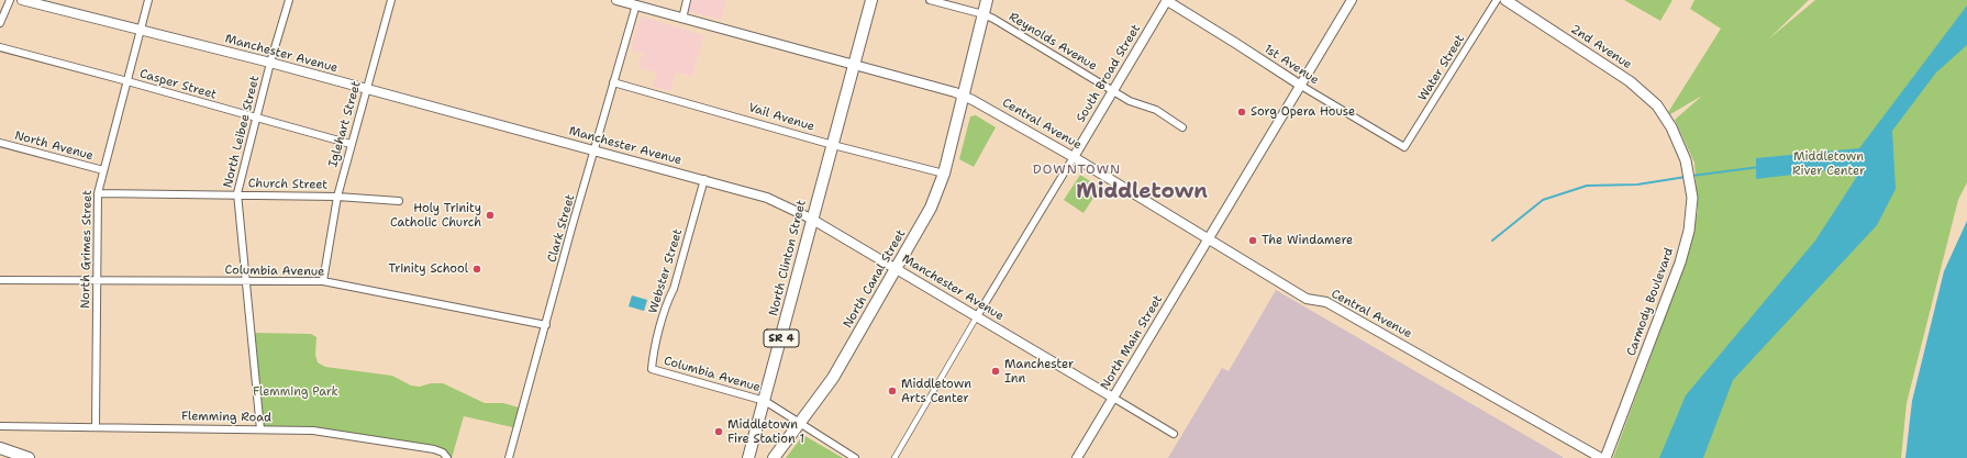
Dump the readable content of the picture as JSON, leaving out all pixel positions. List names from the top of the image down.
{
  "streets": {
    "main road": [
      "2nd Avenue",
      "North Clinton Street",
      "North Canal Street",
      "Carmody Boulevard",
      "SR 4"
    ],
    "street": [
      "Reynolds Avenue",
      "Manchester Avenue",
      "1st Avenue",
      "Water Street",
      "South Broad Street",
      "Casper Street",
      "Vail Avenue",
      "Iglehart Street",
      "Central Avenue",
      "North Leibee Street",
      "North Avenue",
      "Church Street",
      "Clark Street",
      "North Grimes Street",
      "Columbia Avenue",
      "Webster Street",
      "North Main Street",
      "Flemming Road"
    ]
  },
  "crossings": [
    ["Reynolds Avenue", "South Broad Street"],
    ["Reynolds Avenue", "North Canal Street"],
    ["2nd Avenue", "Carmody Boulevard"],
    ["Manchester Avenue", "South Broad Street"],
    ["Manchester Avenue", "Iglehart Street"],
    ["Manchester Avenue", "North Leibee Street"],
    ["Manchester Avenue", "Clark Street"],
    ["Manchester Avenue", "North Grimes Street"],
    ["Manchester Avenue", "North Clinton Street"],
    ["Manchester Avenue", "Webster Street"],
    ["Manchester Avenue", "North Canal Street"],
    ["Manchester Avenue", "North Main Street"],
    ["1st Avenue", "Water Street"],
    ["1st Avenue", "South Broad Street"],
    ["1st Avenue", "North Main Street"],
    ["South Broad Street", "Central Avenue"],
    ["Casper Street", "Iglehart Street"],
    ["Casper Street", "North Leibee Street"],
    ["Casper Street", "North Grimes Street"],
    ["Vail Avenue", "Clark Street"],
    ["Vail Avenue", "North Clinton Street"],
    ["Vail Avenue", "North Canal Street"],
    ["Iglehart Street", "Church Street"],
    ["Iglehart Street", "Columbia Avenue"],
    ["Central Avenue", "Clark Street"],
    ["Central Avenue", "North Clinton Street"],
    ["Central Avenue", "North Canal Street"],
    ["Central Avenue", "SR 4"],
    ["Central Avenue", "North Main Street"],
    ["North Leibee Street", "Church Street"],
    ["North Leibee Street", "Columbia Avenue"],
    ["North Leibee Street", "Flemming Road"],
    ["North Avenue", "North Grimes Street"],
    ["Church Street", "North Grimes Street"],
    ["Clark Street", "Columbia Avenue"],
    ["North Grimes Street", "Columbia Avenue"],
    ["North Grimes Street", "Flemming Road"],
    ["North Clinton Street", "Columbia Avenue"],
    ["North Clinton Street", "SR 4"],
    ["Columbia Avenue", "Webster Street"],
    ["Columbia Avenue", "North Canal Street"]
  ],
  "districts": ["DOWNTOWN", "Middletown"],
  "parks": ["Middletown River Center", "Flemming Park"],
  "places": [
    "Sorg Opera House",
    "Holy Trinity Catholic Church",
    "The Windamere",
    "Trinity School",
    "Manchester Inn",
    "Middletown Arts Center",
    "Middletown Fire Station 1"
  ]
}
